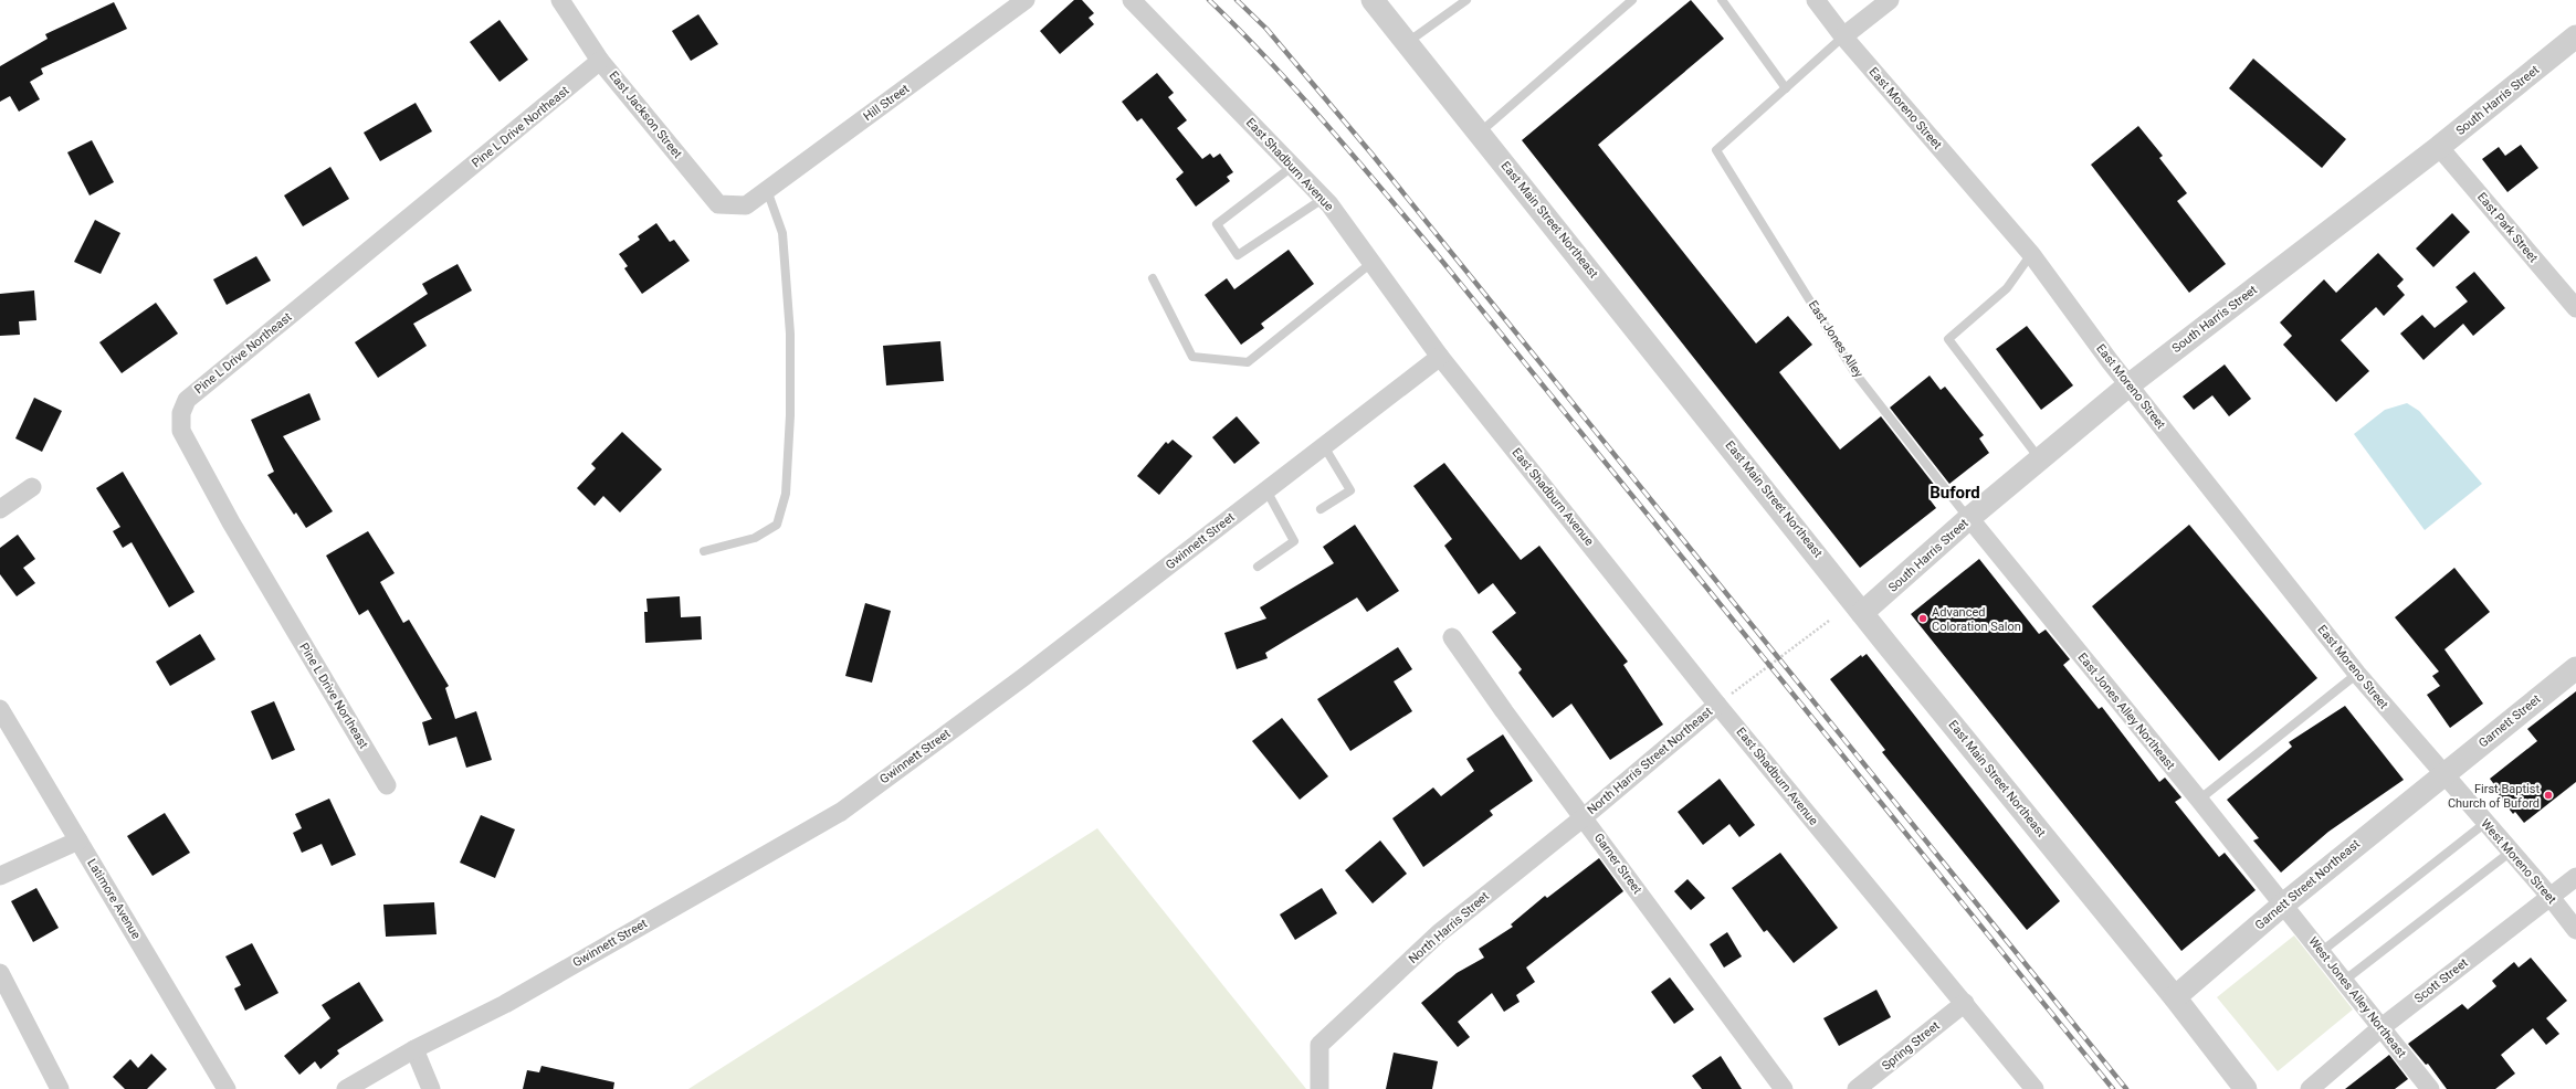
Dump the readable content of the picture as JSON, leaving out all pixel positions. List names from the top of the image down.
{
  "streets": {
    "street": [
      "South Harris Street",
      "Hill Street",
      "East Moreno Street",
      "East Jackson Street",
      "Pine L Drive Northeast",
      "East Shadburn Avenue",
      "East Main Street Northeast",
      "East Park Street",
      "Gwinnett Street",
      "East Jones Alley Northeast",
      "Garnett Street",
      "North Harris Street Northeast",
      "West Moreno Street",
      "Garner Street",
      "Garnett Street Northeast",
      "Latimore Avenue",
      "North Harris Street",
      "Scott Street",
      "West Jones Alley Northeast",
      "Spring Street"
    ],
    "lane": ["East Jones Alley"]
  },
  "crossings": [
    ["South Harris Street", "East Moreno Street"],
    ["South Harris Street", "East Main Street Northeast"],
    ["South Harris Street", "East Park Street"],
    ["South Harris Street", "East Jones Alley"],
    ["South Harris Street", "East Jones Alley Northeast"],
    ["Hill Street", "East Jackson Street"],
    ["East Moreno Street", "Garnett Street"],
    ["East Moreno Street", "West Moreno Street"],
    ["East Moreno Street", "Garnett Street Northeast"],
    ["East Jackson Street", "Pine L Drive Northeast"],
    ["East Shadburn Avenue", "Gwinnett Street"],
    ["East Shadburn Avenue", "North Harris Street Northeast"],
    ["East Shadburn Avenue", "Spring Street"],
    ["East Main Street Northeast", "Garnett Street Northeast"],
    ["East Jones Alley", "East Jones Alley Northeast"],
    ["East Jones Alley Northeast", "Garnett Street Northeast"],
    ["East Jones Alley Northeast", "West Jones Alley Northeast"],
    ["Garnett Street", "West Moreno Street"],
    ["Garnett Street", "Garnett Street Northeast"],
    ["North Harris Street Northeast", "Garner Street"],
    ["North Harris Street Northeast", "North Harris Street"],
    ["West Moreno Street", "Garnett Street Northeast"],
    ["West Moreno Street", "Scott Street"],
    ["Garner Street", "North Harris Street"],
    ["Garnett Street Northeast", "West Jones Alley Northeast"],
    ["Scott Street", "West Jones Alley Northeast"]
  ],
  "districts": ["Buford"],
  "places": ["Advanced Coloration Salon", "First Baptist Church of Buford"]
}
